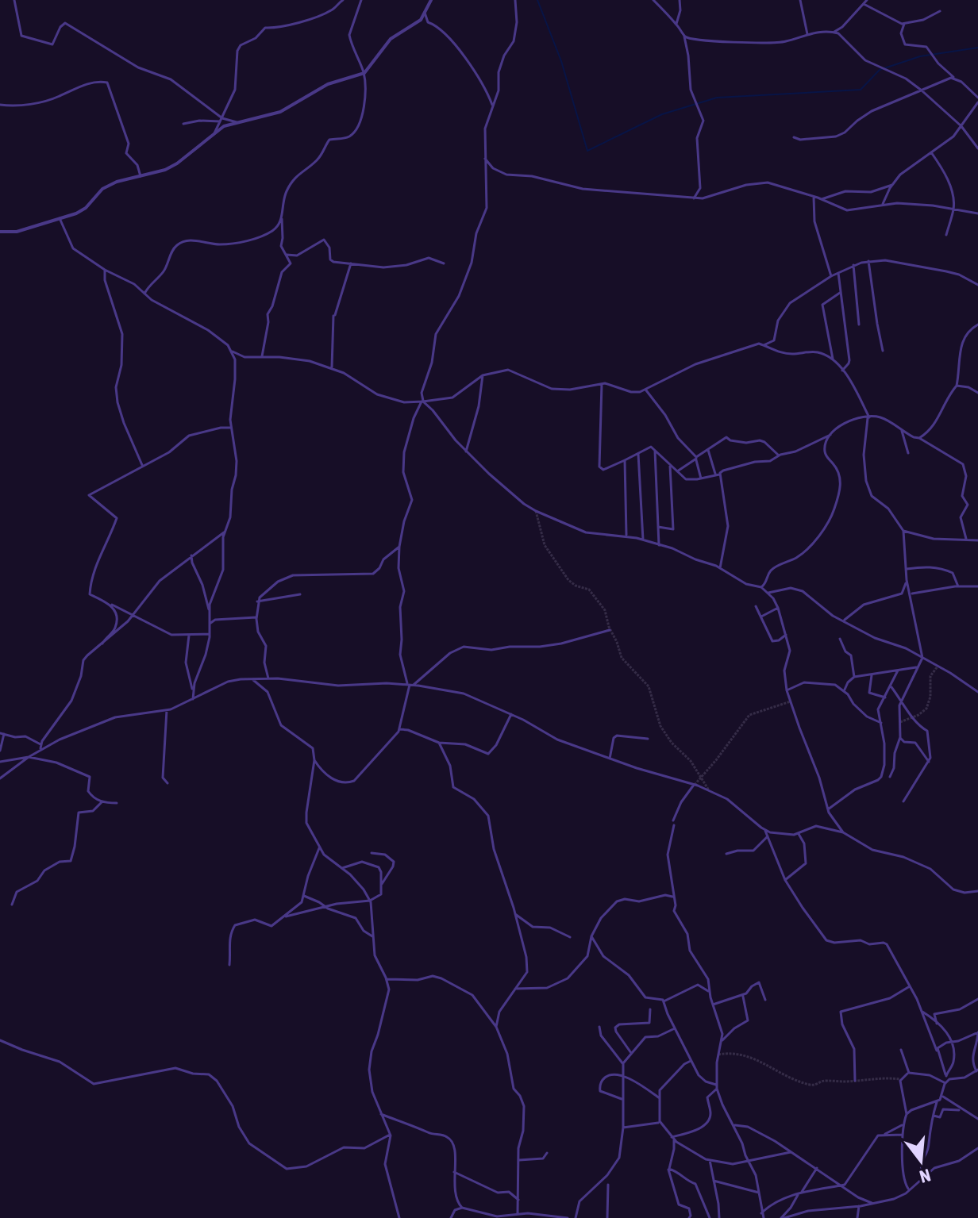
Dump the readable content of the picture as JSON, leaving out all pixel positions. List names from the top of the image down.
{
  "north": "bottom"
}
